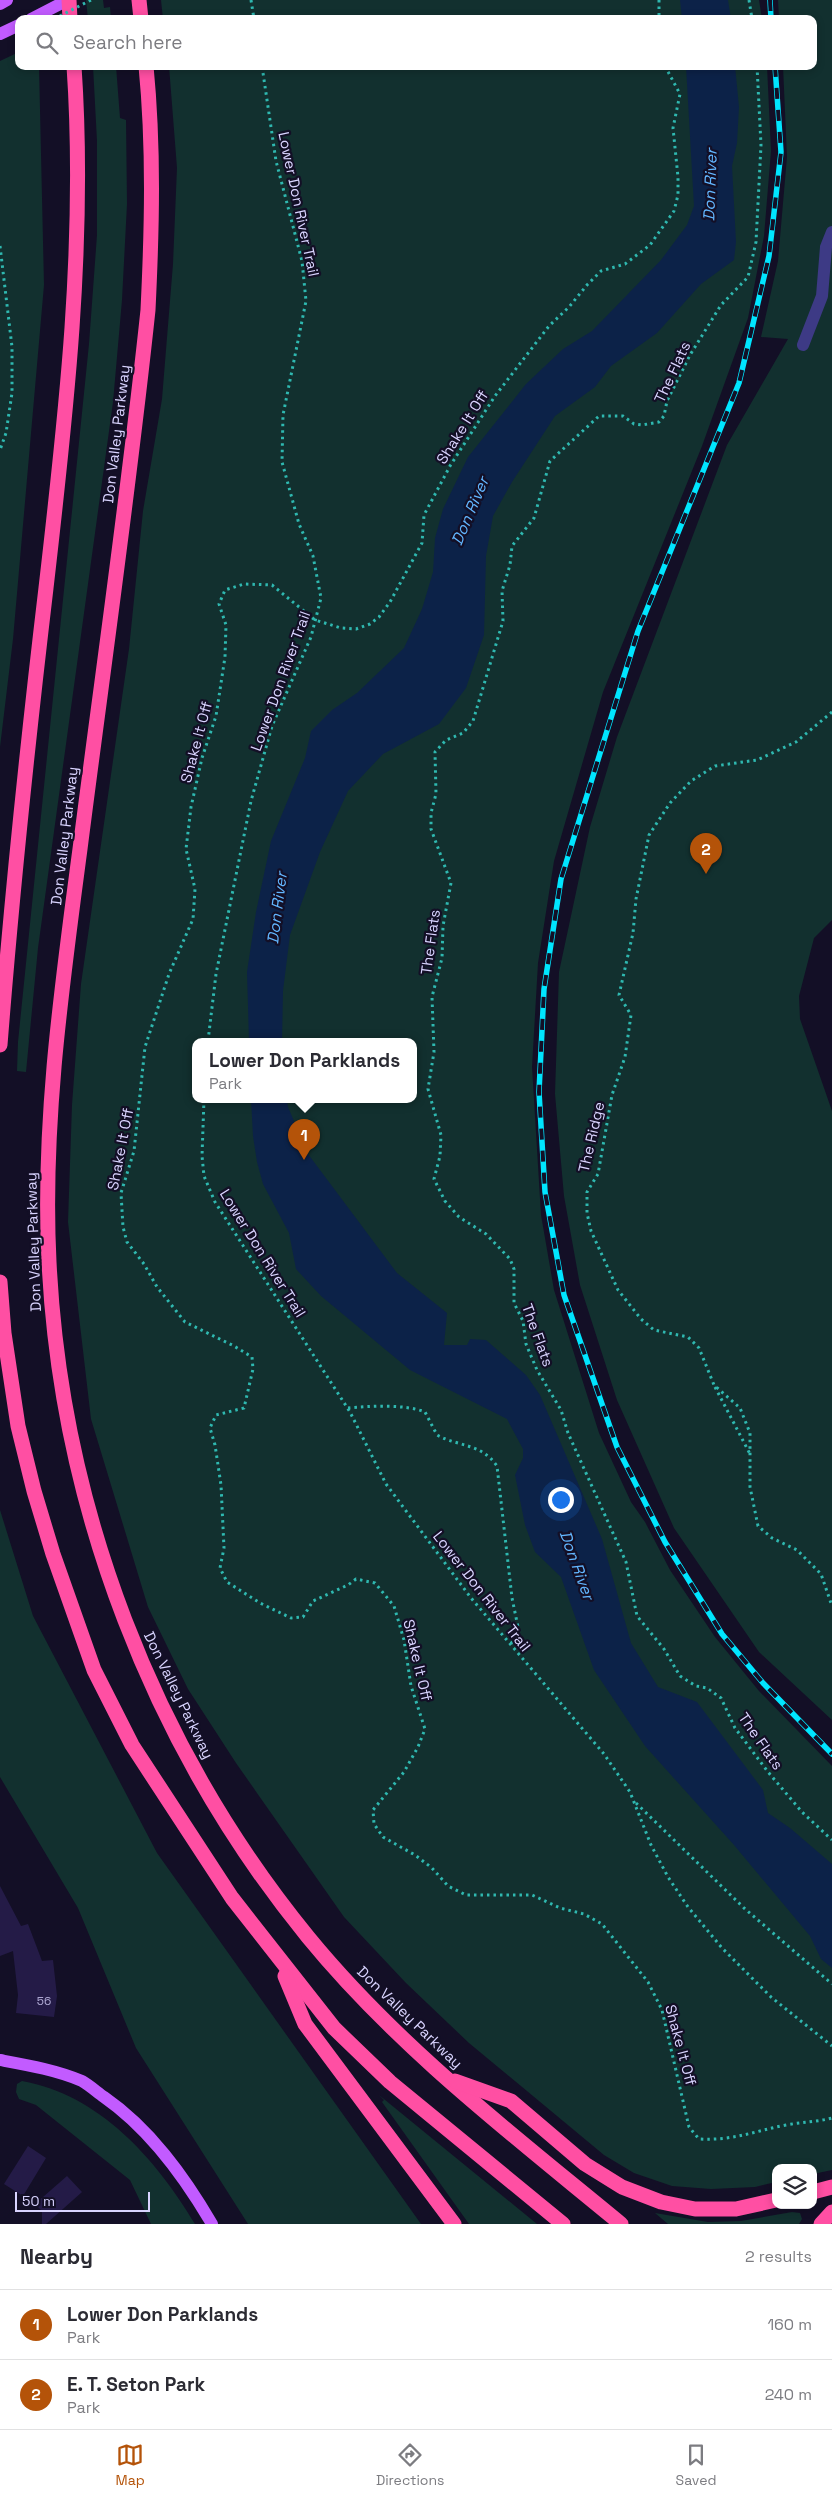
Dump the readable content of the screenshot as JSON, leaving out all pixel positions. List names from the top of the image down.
{
  "streets": {
    "highway": ["Don Valley Parkway"],
    "path": [
      "Lower Don River Trail",
      "The Flats",
      "Shake It Off",
      "The Ridge"
    ]
  },
  "crossings": [
    ["Lower Don River Trail", "Shake It Off"]
  ],
  "water": ["Don River"],
  "house_numbers": ["56"],
  "scale_bar": "50 m",
  "page": {
    "search": "Search here",
    "pins": ["2", "1"],
    "popup": ["Lower Don Parklands", "Park"],
    "scale": "50 m",
    "heading": ["Nearby", "2 results"],
    "list": [
      {
        "mark": "1",
        "name": "Lower Don Parklands",
        "note": "Park",
        "value": "160 m"
      },
      {
        "mark": "2",
        "name": "E. T. Seton Park",
        "note": "Park",
        "value": "240 m"
      }
    ],
    "nav": ["Map", "Directions", "Saved"]
  }
}
